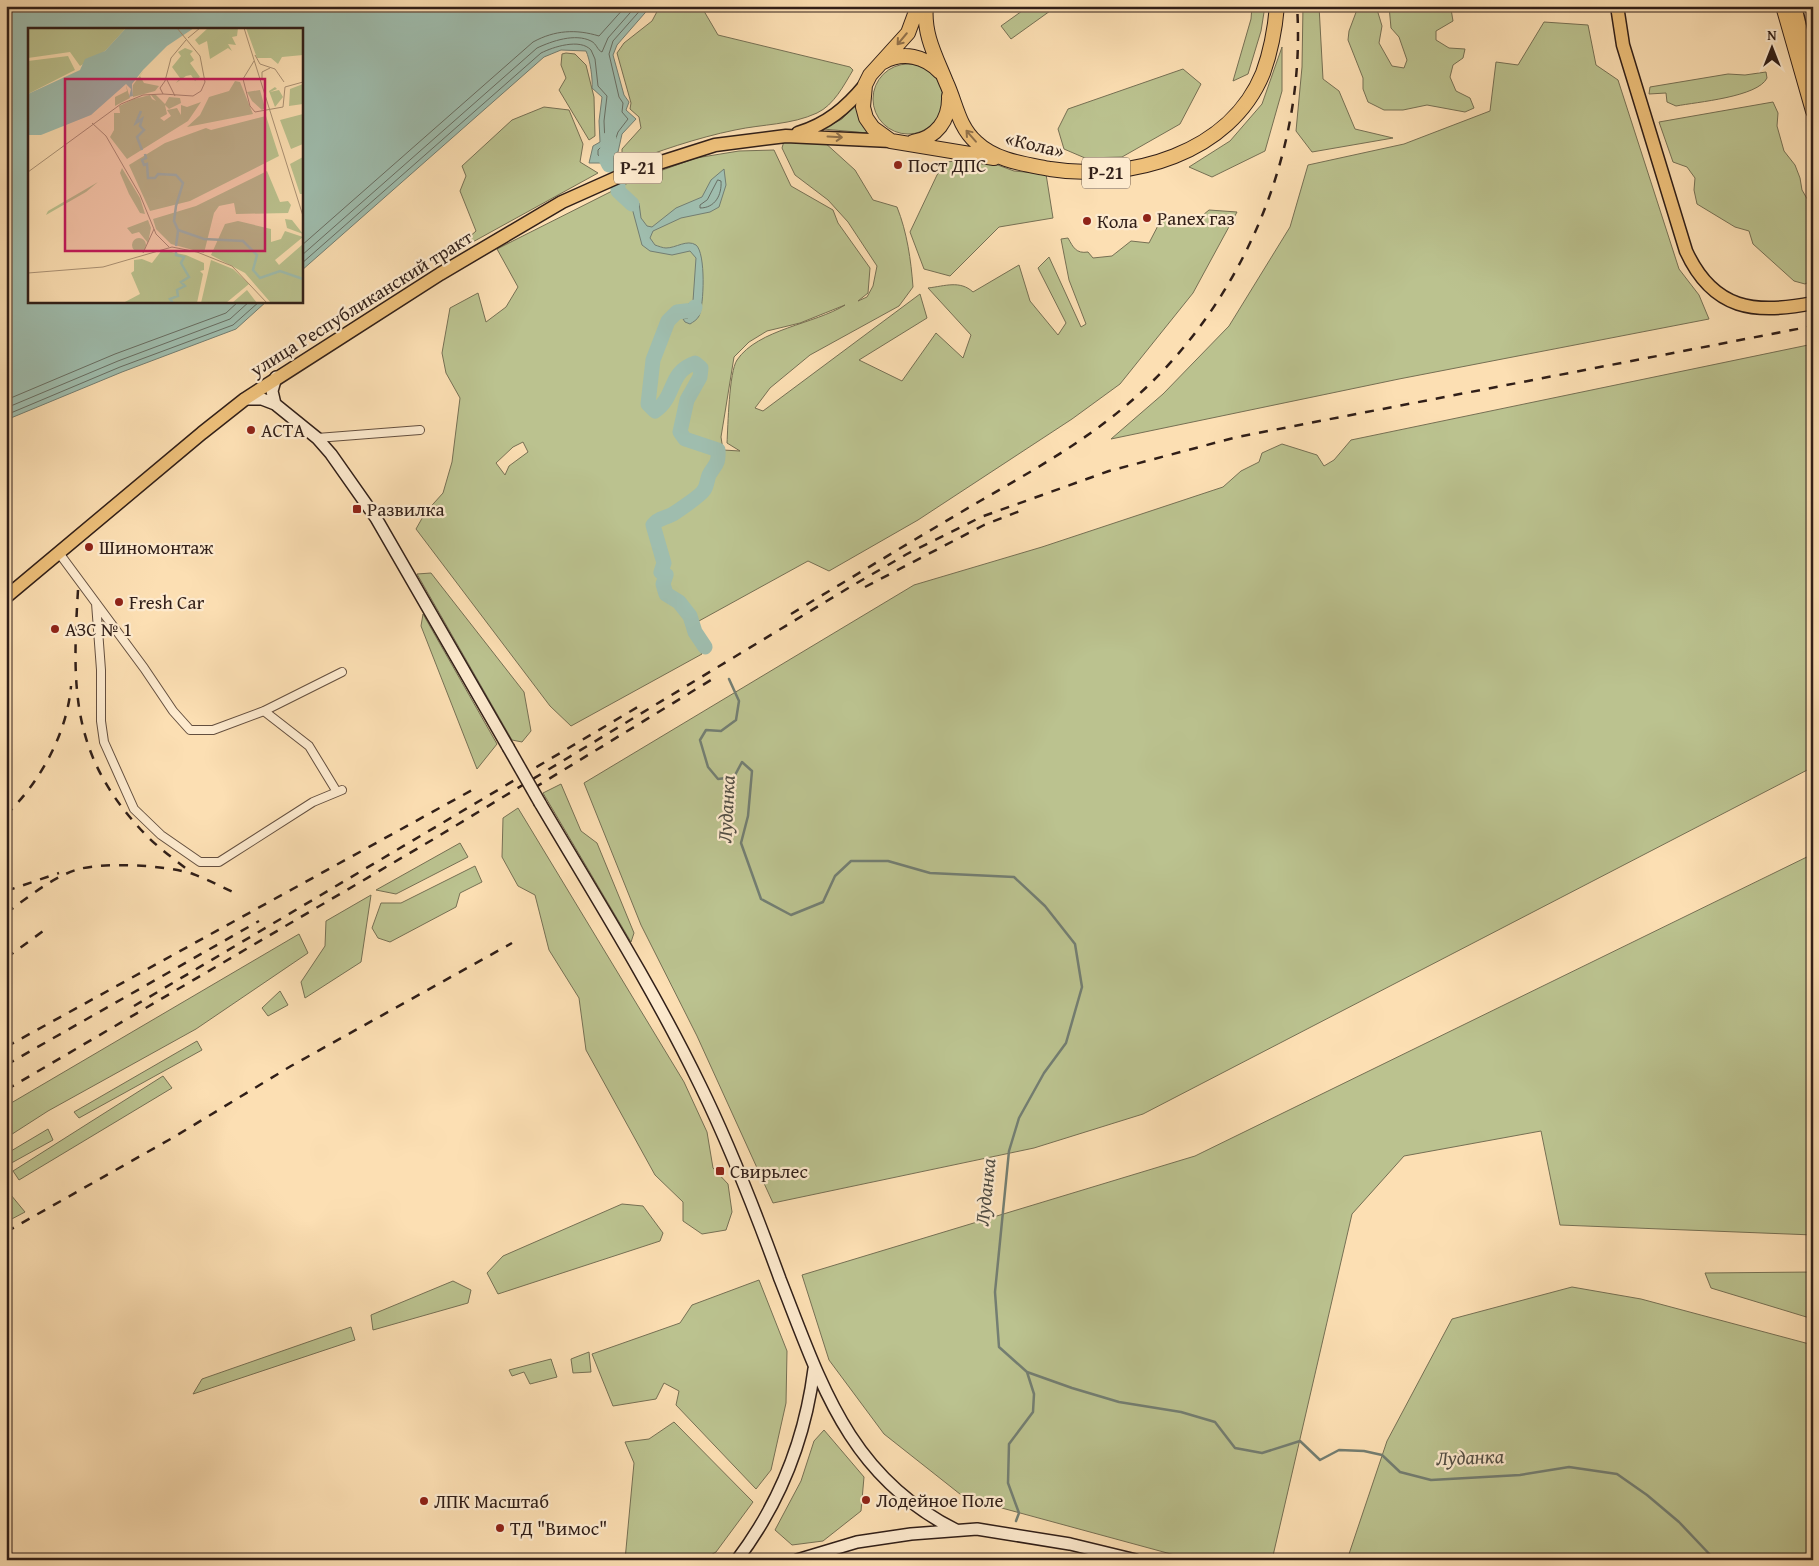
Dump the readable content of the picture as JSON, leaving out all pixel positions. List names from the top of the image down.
{
  "streets": {
    "highway": ["«Кола»", "Р-21"],
    "main road": ["улица Республиканский тракт"]
  },
  "crossings": [
    ["«Кола»", "Р-21"],
    ["Р-21", "улица Республиканский тракт"]
  ],
  "water": ["Луданка"],
  "places": {
    "other": [
      "Пост ДПС",
      "Panex газ",
      "Кола",
      "АСТА",
      "Шиномонтаж",
      "Fresh Car",
      "АЗС № 1",
      "Лодейное Поле",
      "ЛПК Масштаб",
      "ТД \"Вимос\""
    ],
    "transit": ["Развилка", "Свирьлес"]
  },
  "north": "top"
}
